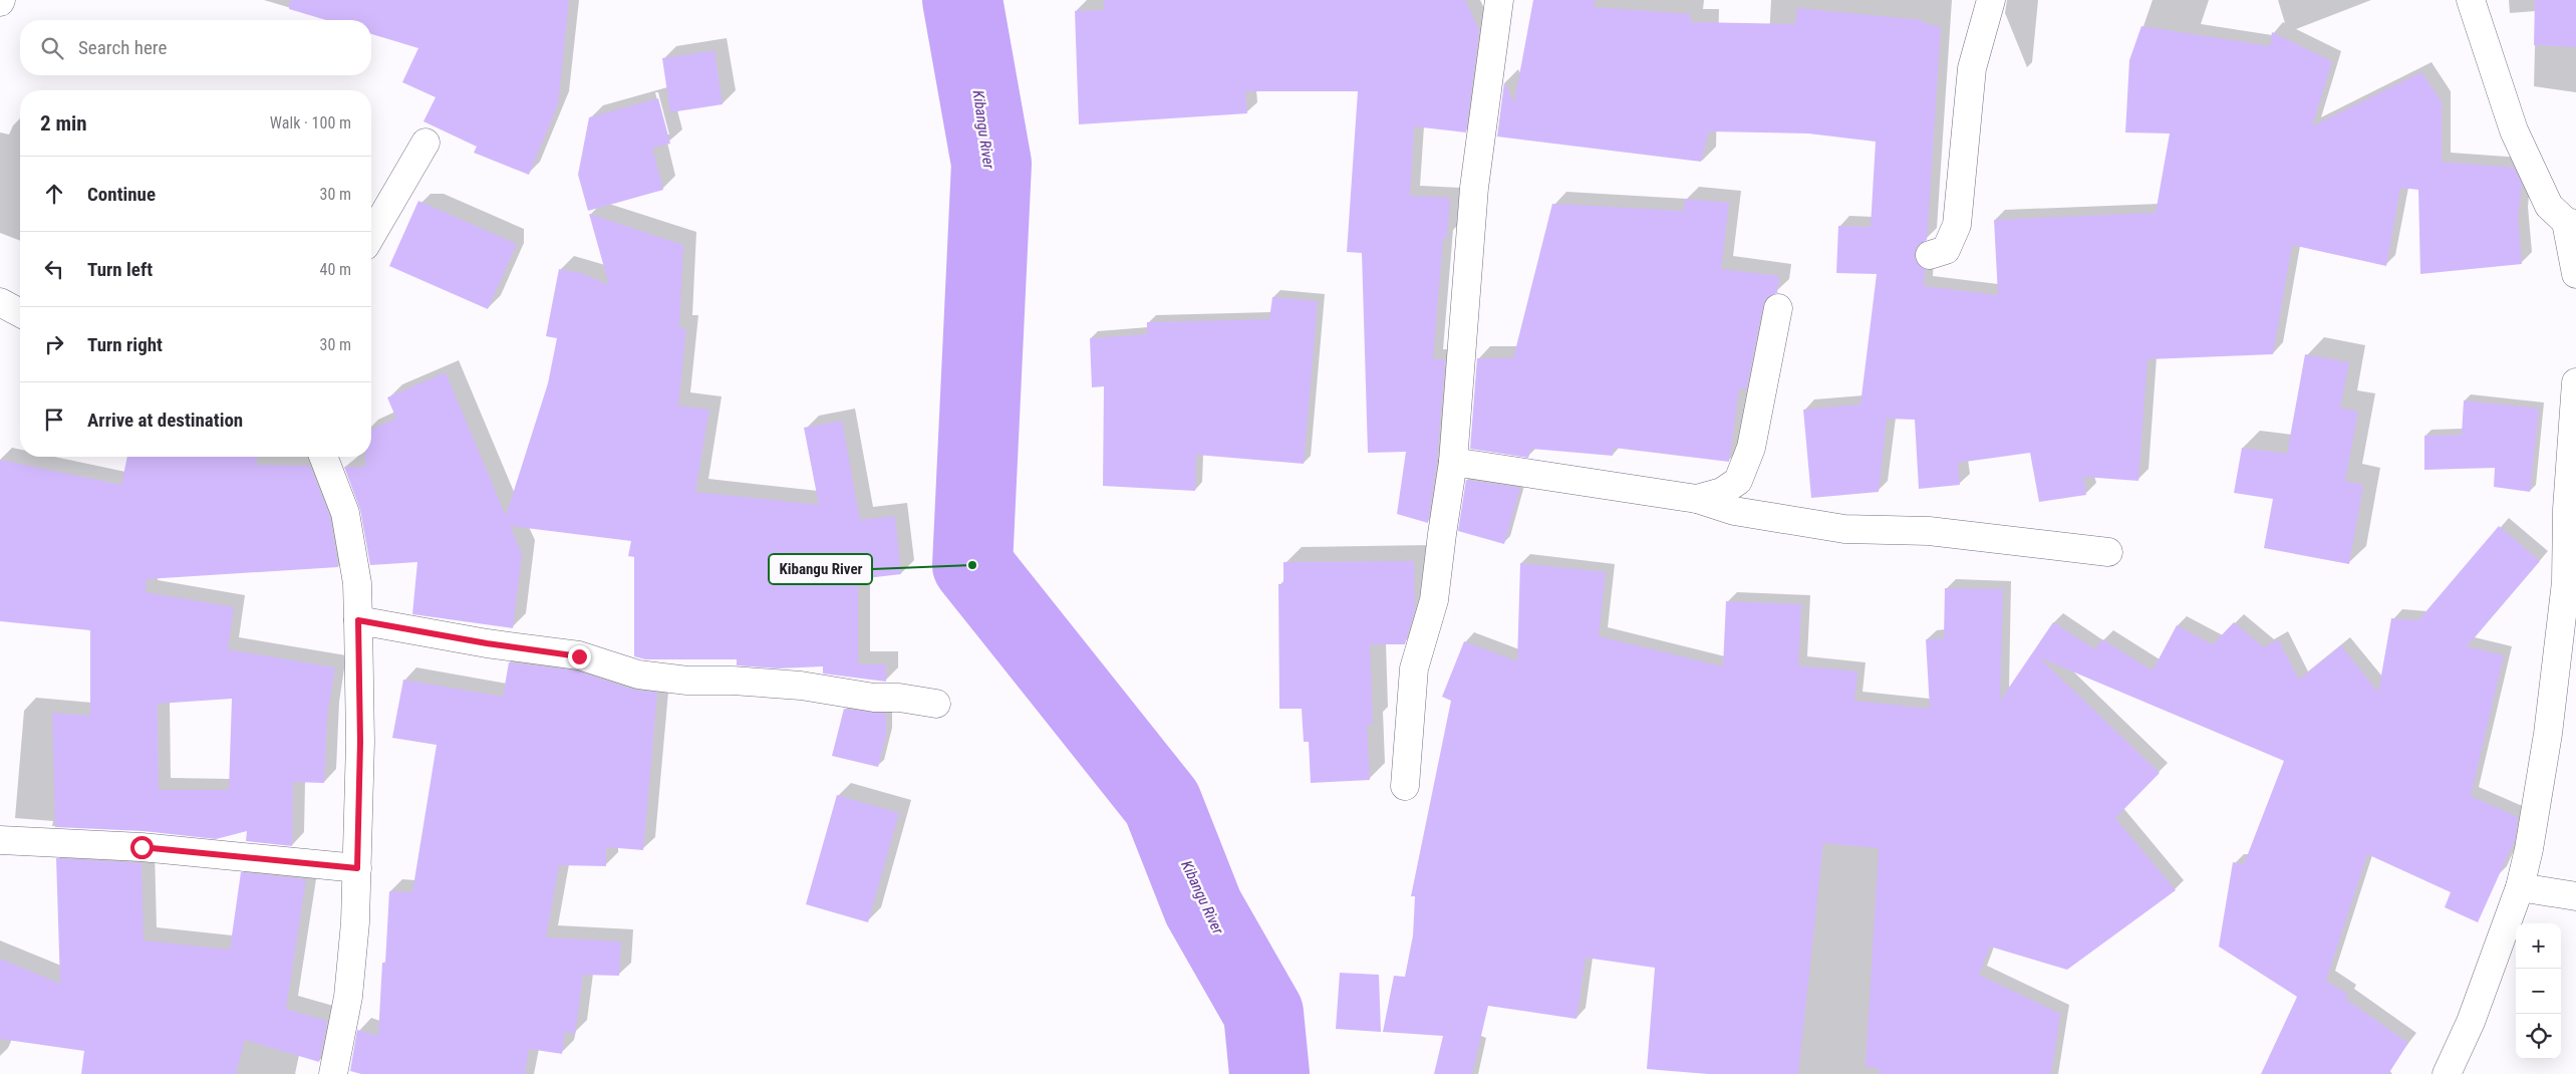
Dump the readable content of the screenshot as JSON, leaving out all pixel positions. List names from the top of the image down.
{
  "water": ["Kibangu River"],
  "places": ["Kibangu River"],
  "page": {
    "search": "Search here",
    "heading": ["2 min", "Walk · 100 m"],
    "list": [
      ["Continue", "30 m"],
      ["Turn left", "40 m"],
      ["Turn right", "30 m"],
      "Arrive at destination"
    ],
    "map_buttons": ["+", "−"]
  }
}
